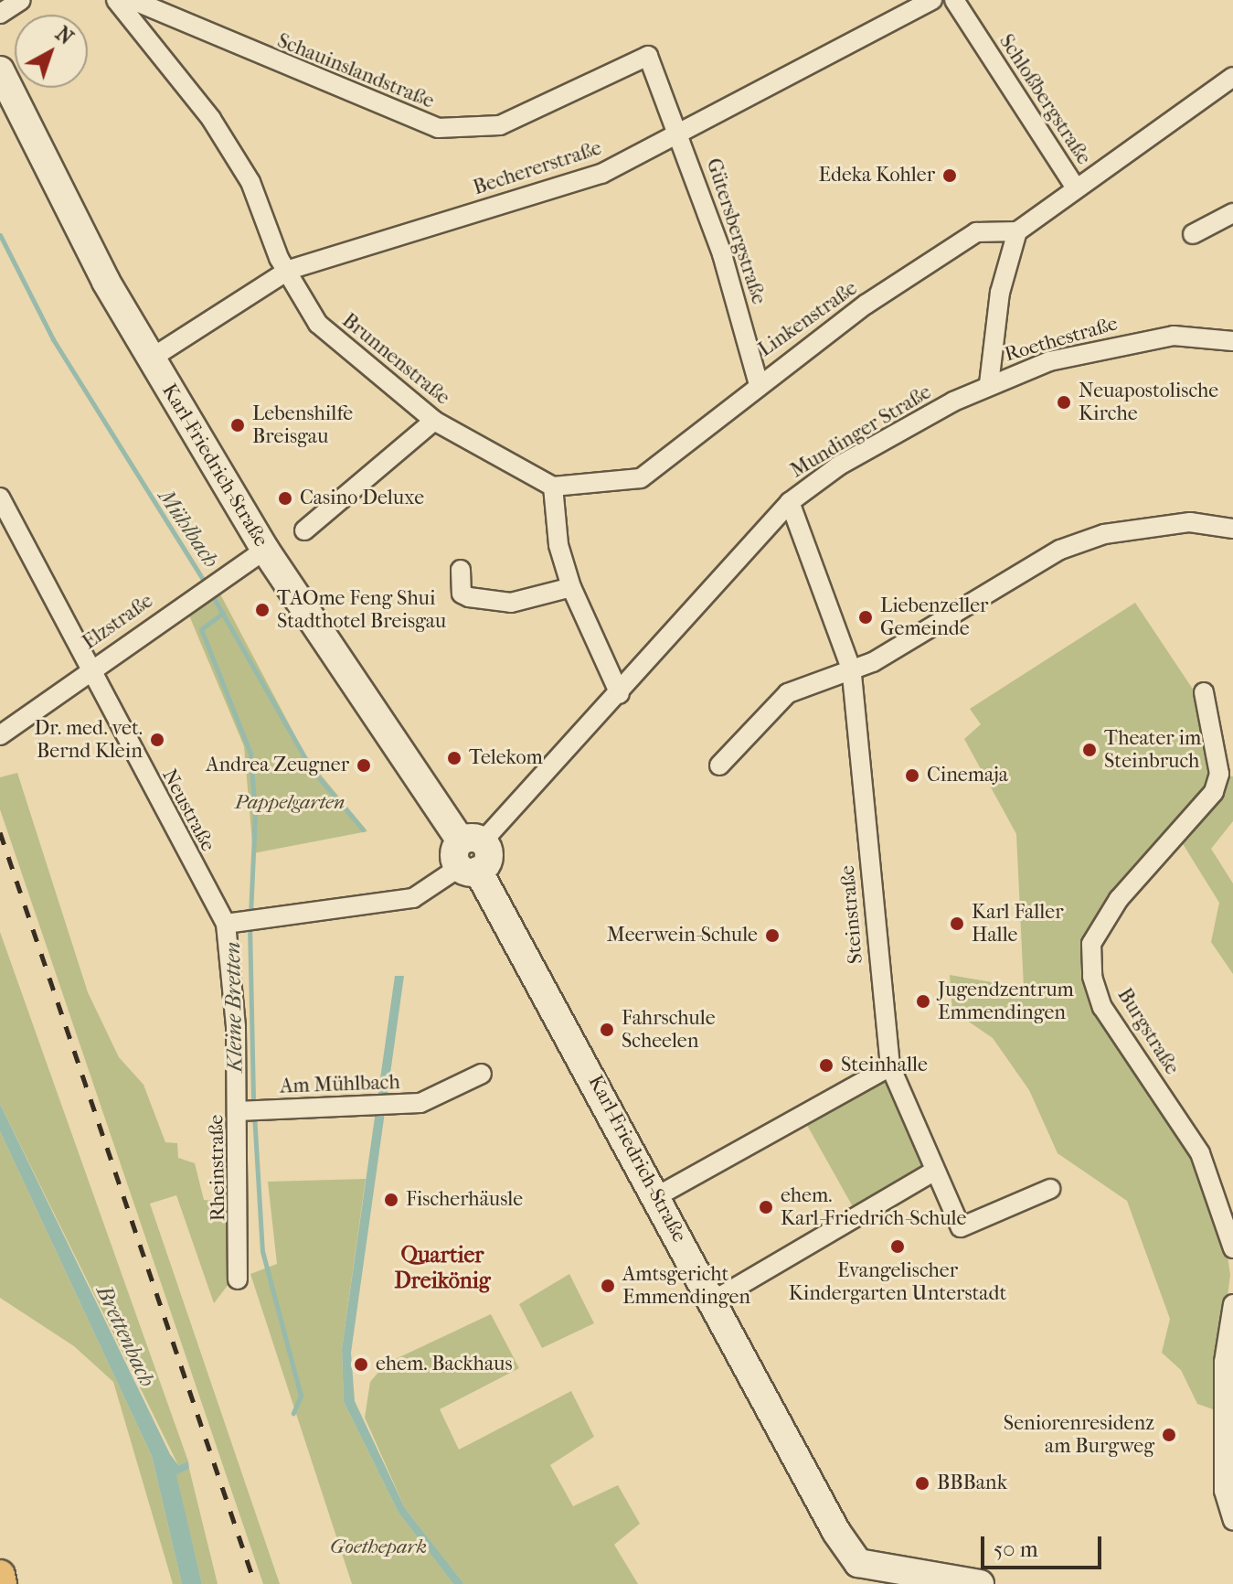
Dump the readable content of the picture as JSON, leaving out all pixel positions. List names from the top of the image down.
{
  "streets": {
    "street": [
      "Schauinslandstraße",
      "Schloßbergstraße",
      "Bechererstraße",
      "Gütersbergstraße",
      "Linkenstraße",
      "Roethestraße",
      "Brunnenstraße",
      "Mundinger Straße",
      "Karl-Friedrich-Straße",
      "Elzstraße",
      "Neustraße",
      "Steinstraße",
      "Burgstraße",
      "Am Mühlbach",
      "Rheinstraße"
    ]
  },
  "crossings": [
    ["Schauinslandstraße", "Bechererstraße"],
    ["Schauinslandstraße", "Gütersbergstraße"],
    ["Bechererstraße", "Gütersbergstraße"],
    ["Bechererstraße", "Brunnenstraße"],
    ["Bechererstraße", "Karl-Friedrich-Straße"],
    ["Gütersbergstraße", "Linkenstraße"],
    ["Linkenstraße", "Brunnenstraße"],
    ["Roethestraße", "Mundinger Straße"],
    ["Mundinger Straße", "Karl-Friedrich-Straße"],
    ["Mundinger Straße", "Steinstraße"],
    ["Karl-Friedrich-Straße", "Elzstraße"],
    ["Elzstraße", "Neustraße"],
    ["Neustraße", "Rheinstraße"],
    ["Am Mühlbach", "Rheinstraße"]
  ],
  "districts": ["Quartier Dreikönig"],
  "water": ["Mühlbach", "Kleine Bretten", "Brettenbach"],
  "parks": ["Pappelgarten", "Goethepark"],
  "places": [
    "Edeka Kohler",
    "Neuapostolische Kirche",
    "Lebenshilfe Breisgau",
    "Casino Deluxe",
    "TAOme Feng Shui Stadthotel Breisgau",
    "Liebenzeller Gemeinde",
    "Dr. med. vet. Bernd Klein",
    "Theater im Steinbruch",
    "Telekom",
    "Andrea Zeugner",
    "Cinemaja",
    "Karl Faller Halle",
    "Meerwein-Schule",
    "Jugendzentrum Emmendingen",
    "Fahrschule Scheelen",
    "Steinhalle",
    "Fischerhäusle",
    "ehem. Karl-Friedrich-Schule",
    "Evangelischer Kindergarten Unterstadt",
    "Amtsgericht Emmendingen",
    "ehem. Backhaus",
    "Seniorenresidenz am Burgweg",
    "BBBank"
  ],
  "scale_bar": "50 m",
  "north": "top right"
}
